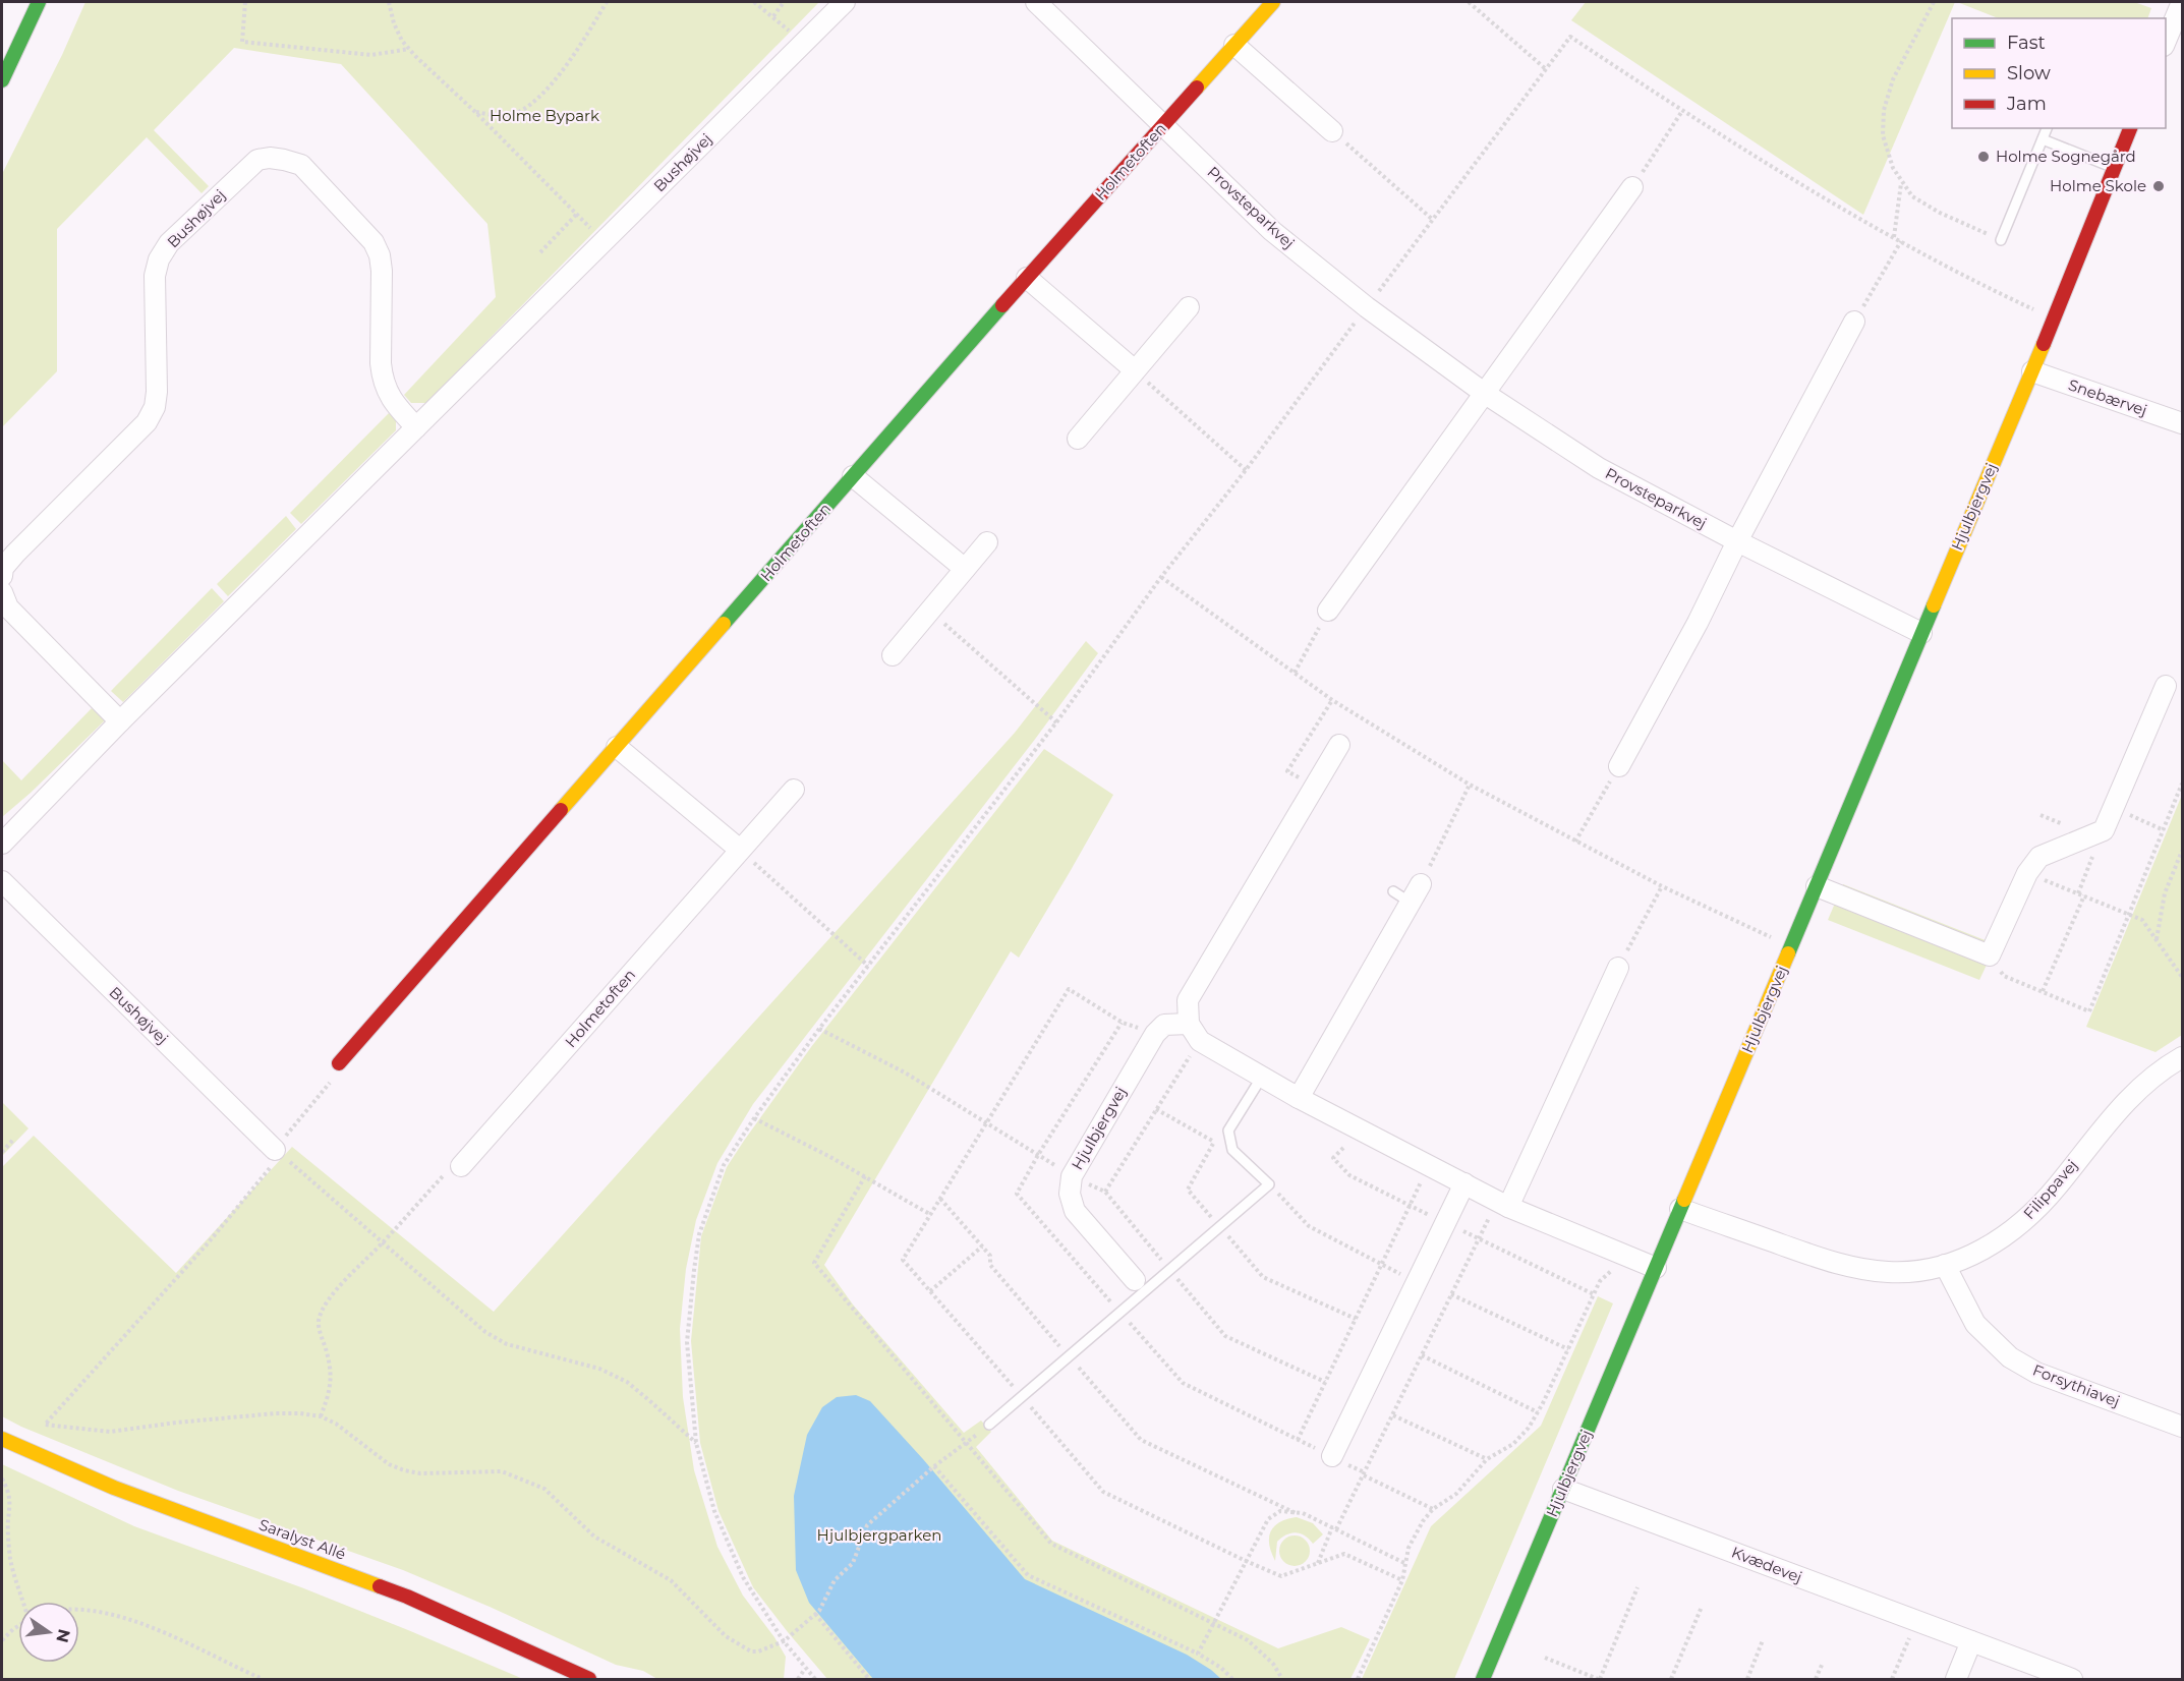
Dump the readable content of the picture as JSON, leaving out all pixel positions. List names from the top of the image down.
{
  "streets": {
    "street": [
      "Holmetoften",
      "Bushøjvej",
      "Provsteparkvej",
      "Snebærvej",
      "Hjulbjergvej",
      "Filippavej",
      "Forsythiavej",
      "Saralyst Allé",
      "Kvædevej"
    ]
  },
  "crossings": [
    ["Holmetoften", "Provsteparkvej"],
    ["Provsteparkvej", "Hjulbjergvej"],
    ["Snebærvej", "Hjulbjergvej"],
    ["Hjulbjergvej", "Filippavej"],
    ["Hjulbjergvej", "Kvædevej"],
    ["Filippavej", "Forsythiavej"]
  ],
  "parks": ["Holme Bypark", "Hjulbjergparken"],
  "places": ["Holme Sognegård", "Holme Skole"],
  "legend": ["Fast", "Slow", "Jam"],
  "north": "right"
}
